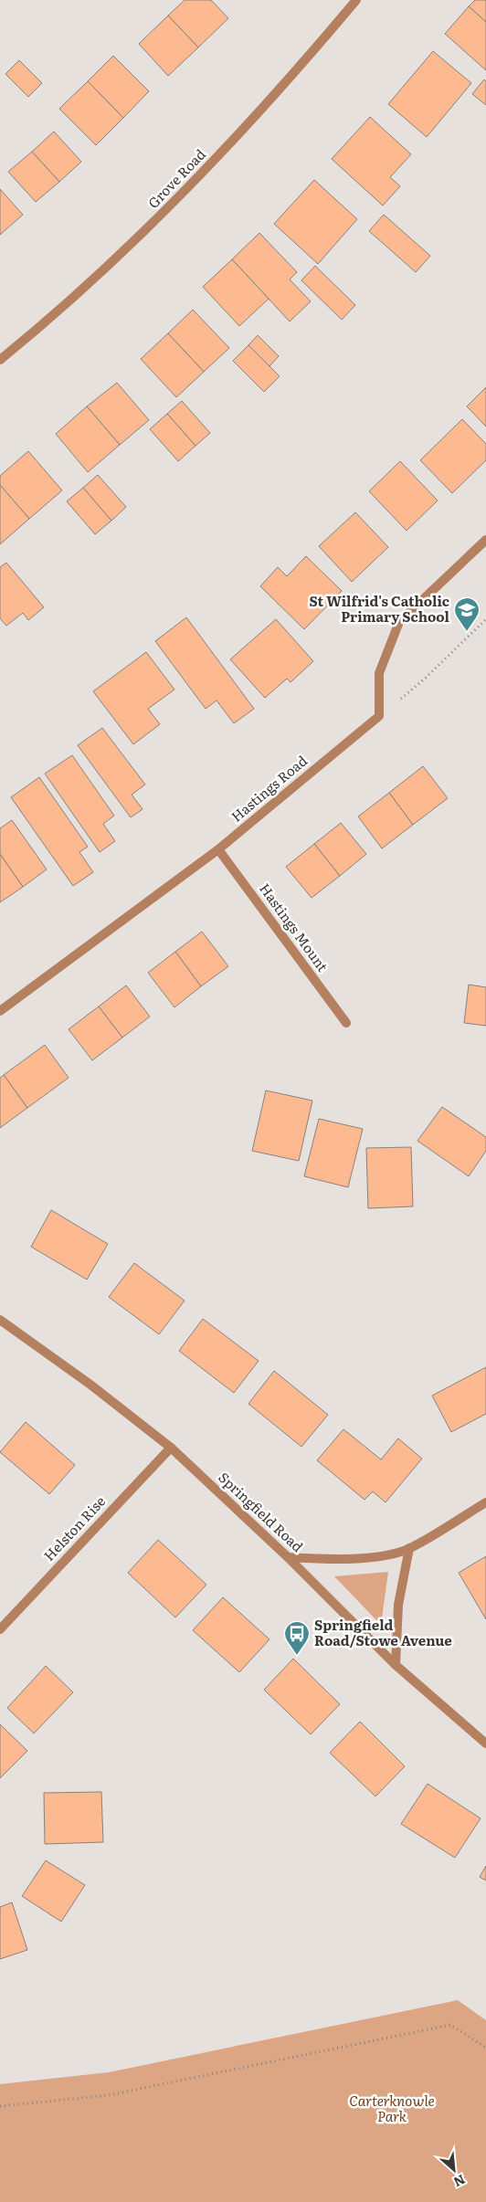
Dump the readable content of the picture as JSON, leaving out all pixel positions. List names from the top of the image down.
{
  "streets": {
    "street": [
      "Grove Road",
      "Hastings Road",
      "Hastings Mount",
      "Springfield Road",
      "Helston Rise"
    ]
  },
  "crossings": [
    ["Hastings Road", "Hastings Mount"],
    ["Springfield Road", "Helston Rise"]
  ],
  "parks": ["Carterknowle Park"],
  "places": {
    "school or university": ["St Wilfrid's Catholic Primary School"],
    "bus stop": ["Springfield Road/Stowe Avenue"]
  },
  "north": "bottom right"
}
